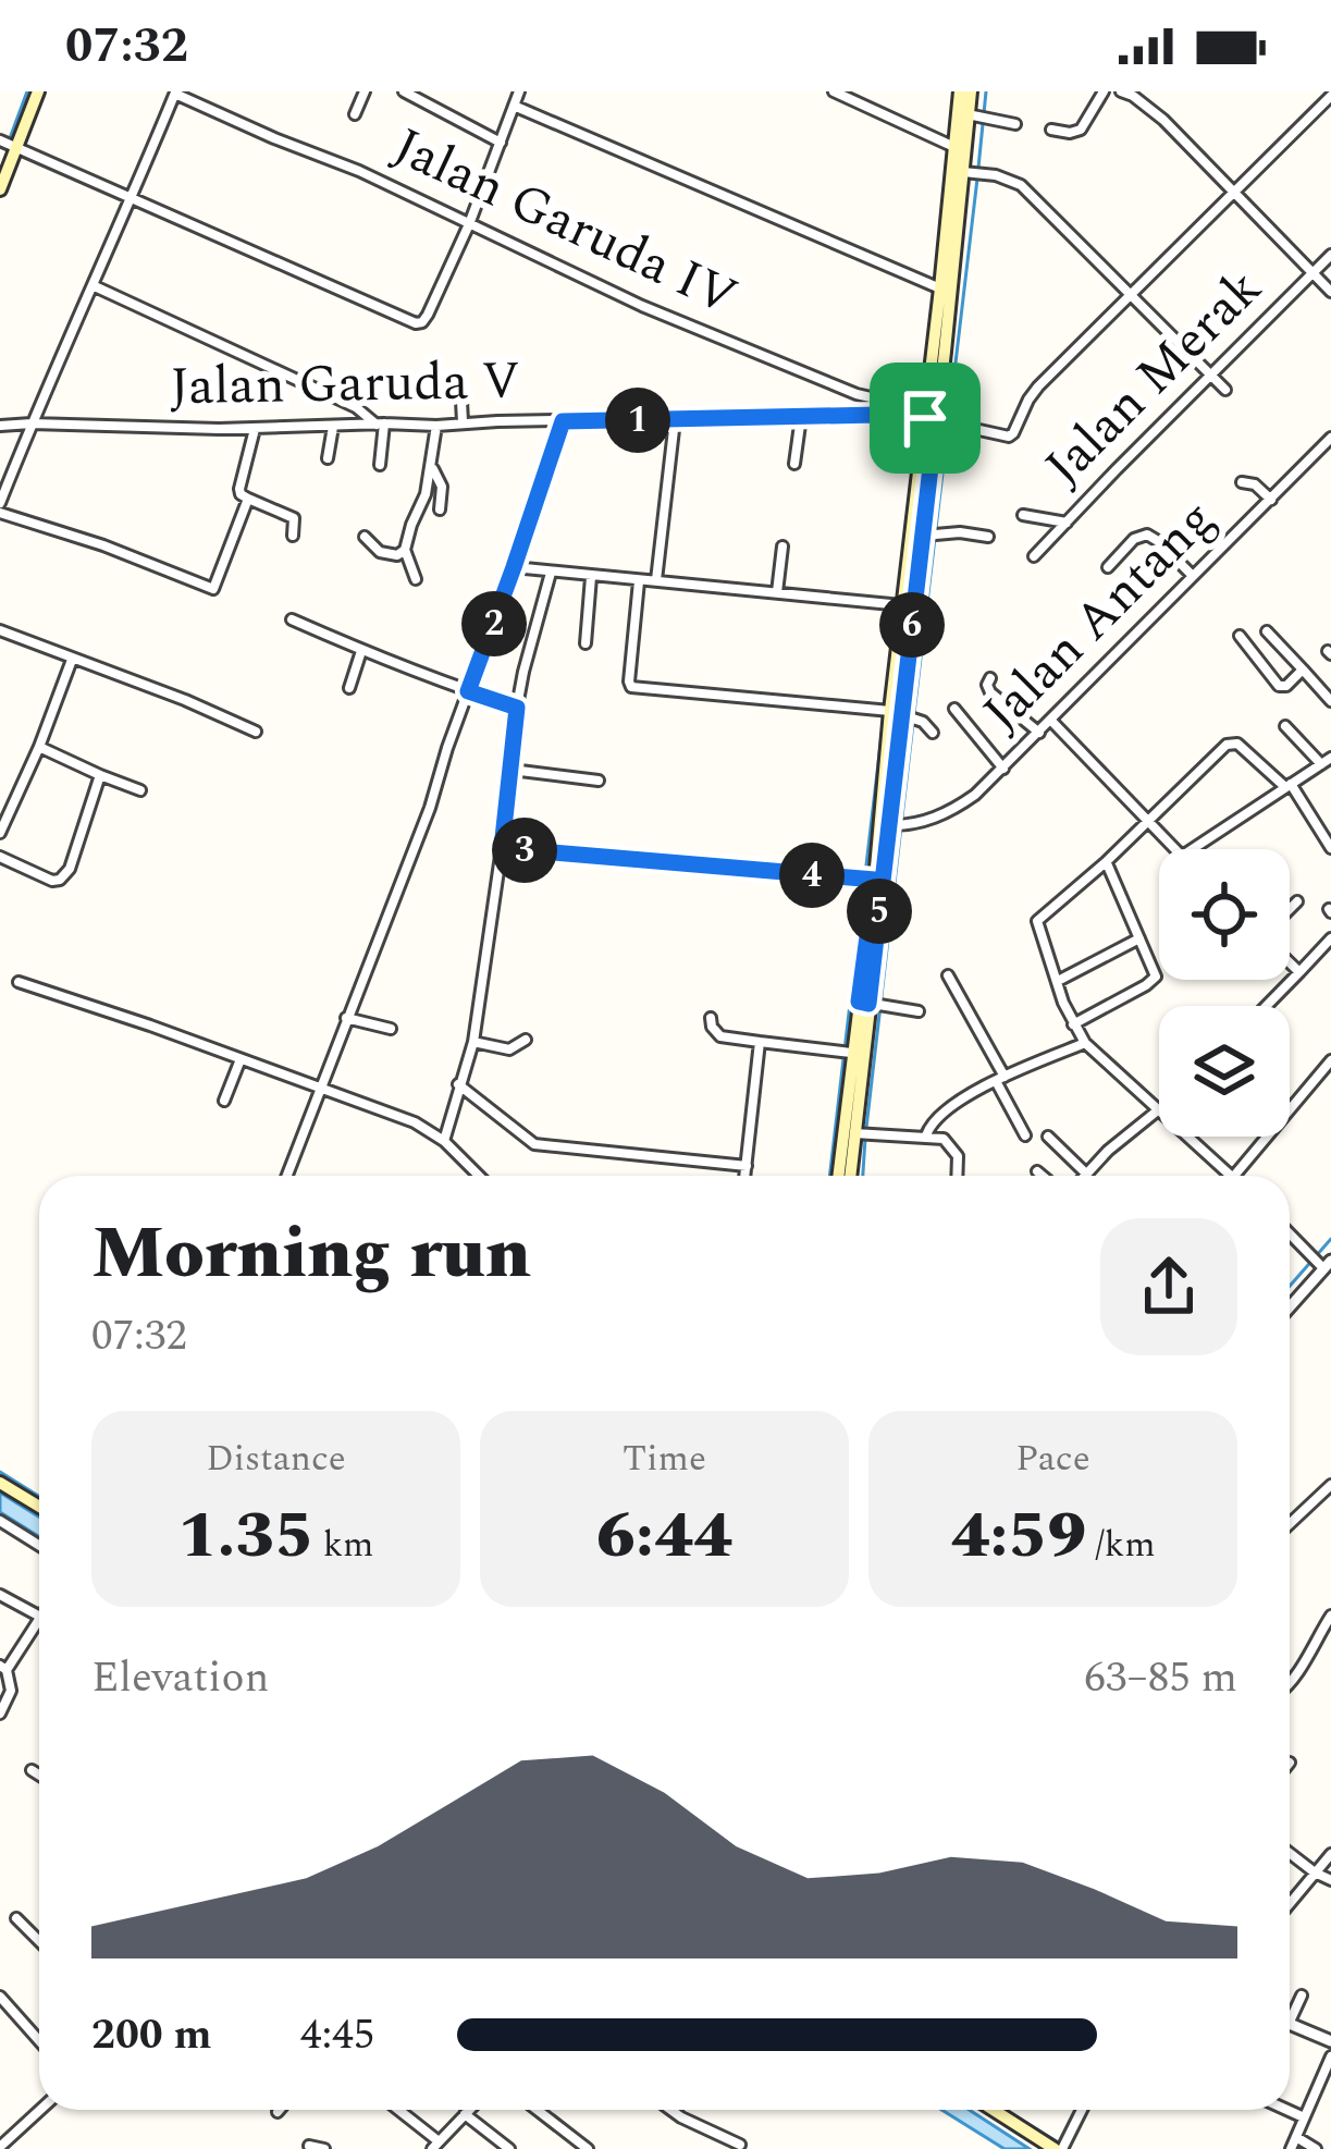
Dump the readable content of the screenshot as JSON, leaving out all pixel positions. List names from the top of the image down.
{
  "streets": {
    "street": [
      "Jalan Garuda IV",
      "Jalan Merak",
      "Jalan Garuda V",
      "Jalan Antang"
    ]
  },
  "crossings": [
    ["Jalan Garuda IV", "Jalan Garuda V"]
  ],
  "page": {
    "status": "07:32",
    "pins": [
      "1",
      "2",
      "6",
      "3",
      "4",
      "5"
    ],
    "heading": ["Morning run", "07:32"],
    "stats": [
      ["Distance", "1.35 km"],
      ["Time", "6:44"],
      ["Pace", "4:59 /km"]
    ],
    "chart": ["Elevation", "63–85 m"],
    "list": [
      {
        "name": "200 m",
        "note": "4:45"
      }
    ]
  }
}
